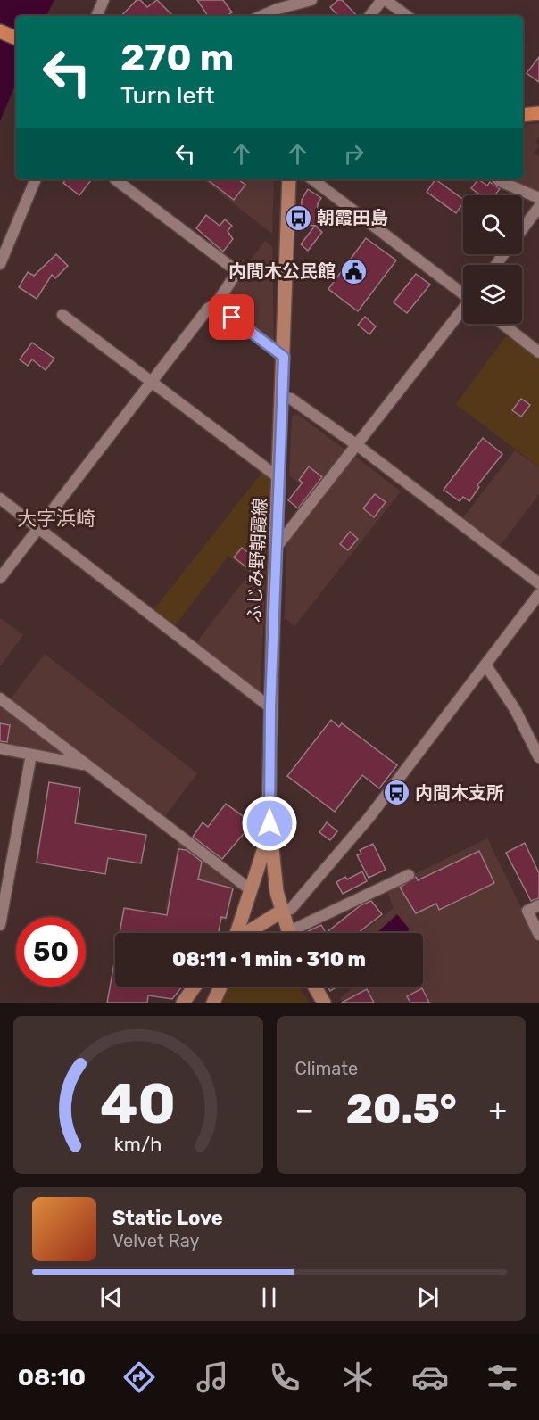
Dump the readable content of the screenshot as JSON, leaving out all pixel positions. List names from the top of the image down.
{
  "streets": {
    "main road": ["ふじみ野朝霞線"]
  },
  "districts": ["大字浜崎"],
  "places": {
    "bus stop": ["朝霞田島", "内間木支所"],
    "public building": ["内間木公民館"]
  },
  "page": {
    "turn": ["270 m", "Turn left"],
    "limit": "50",
    "trip": "08:11 · 1 min · 310 m",
    "tile": "Climate",
    "heat": ["−", "20.5°", "+"],
    "song": ["Static Love", "Velvet Ray"],
    "tabs": "08:10",
    "gauge": ["40", "km/h"]
  }
}
